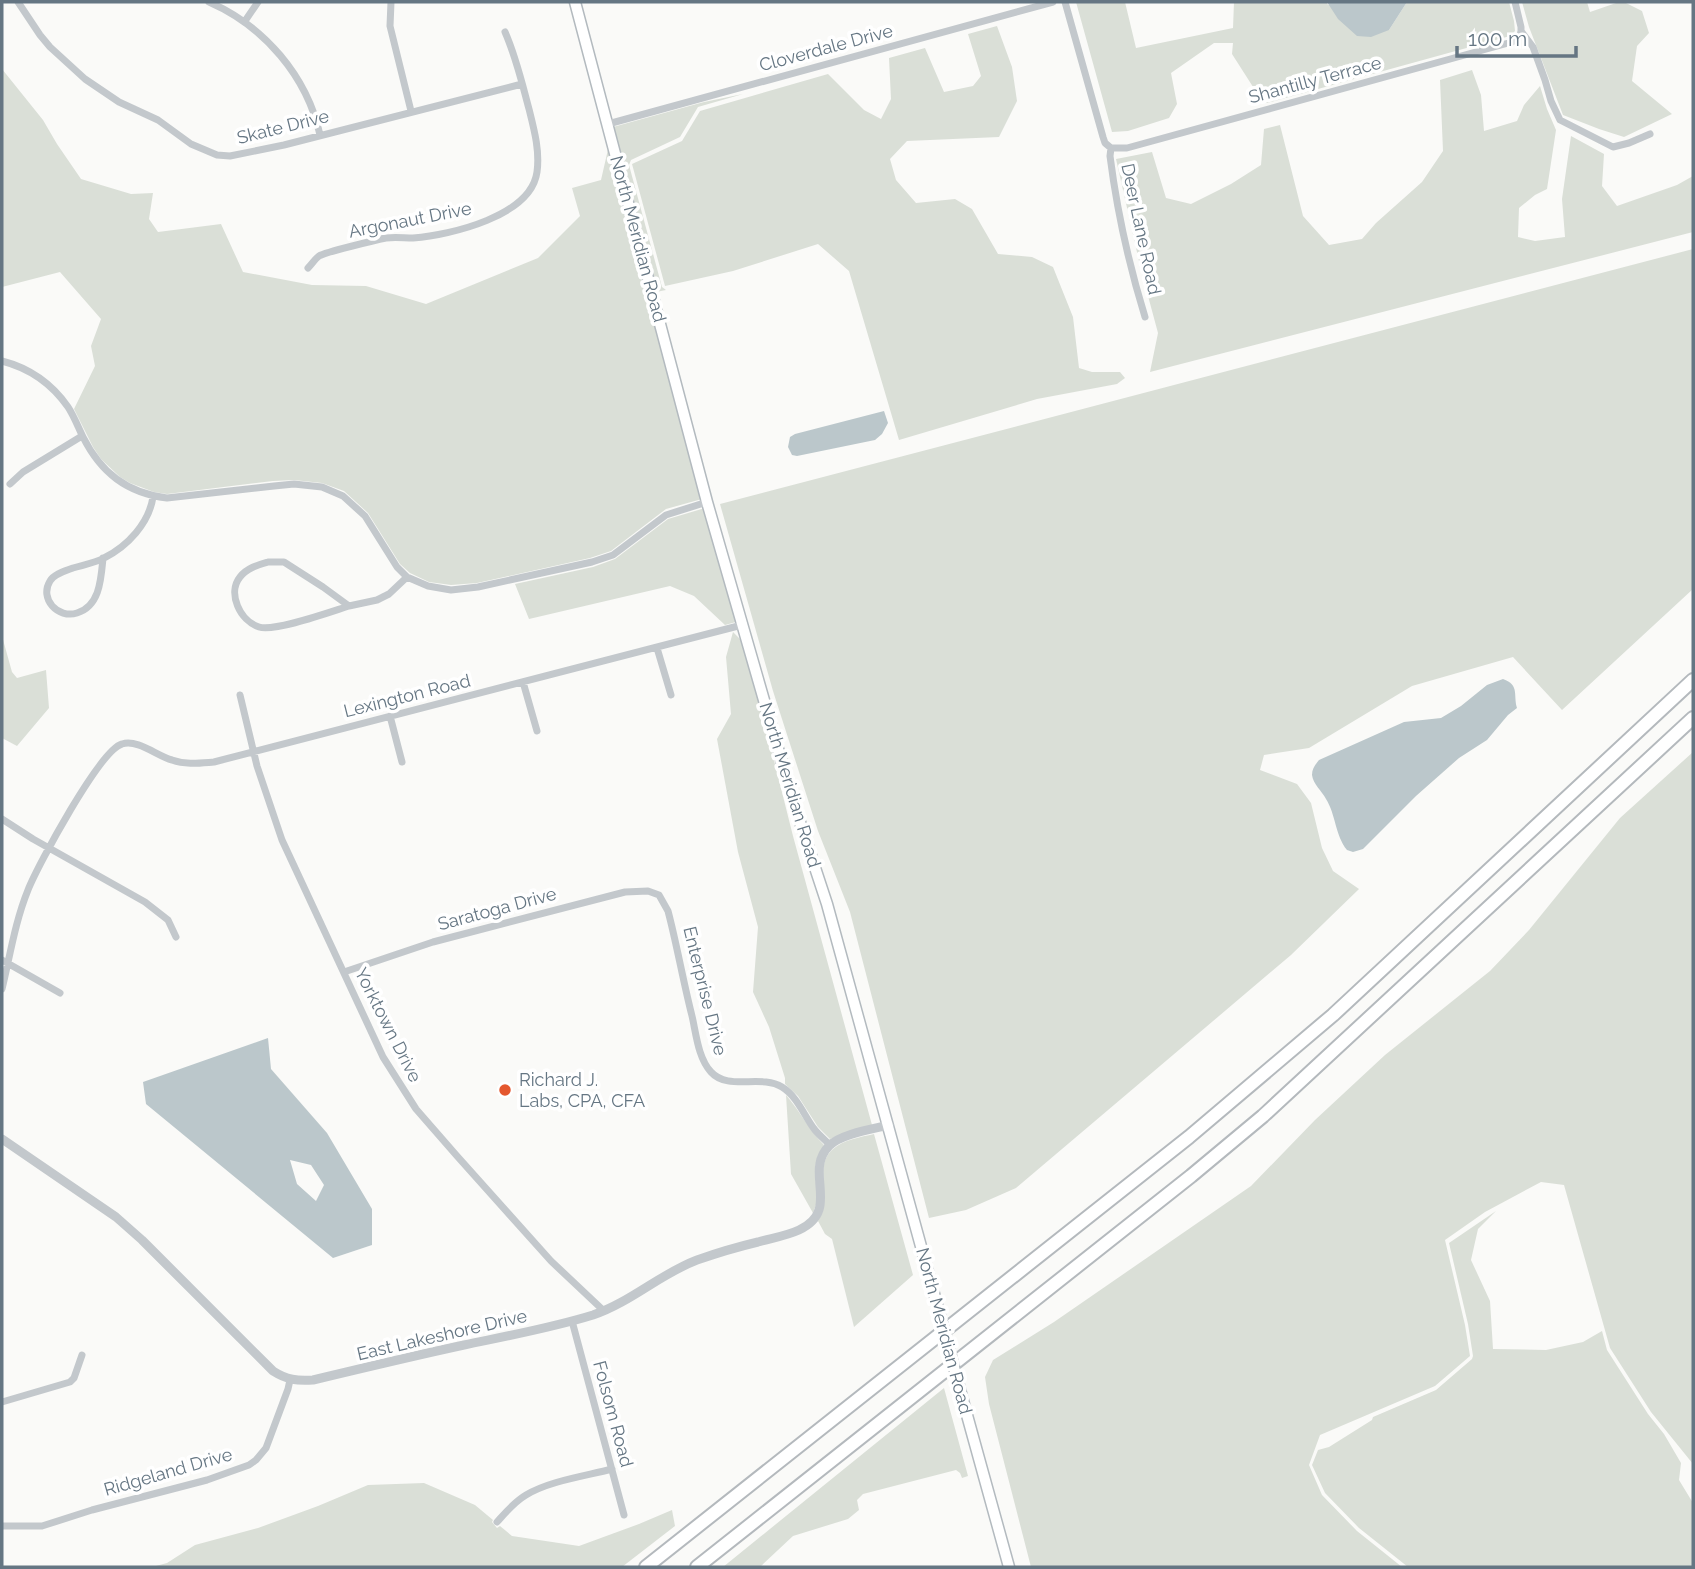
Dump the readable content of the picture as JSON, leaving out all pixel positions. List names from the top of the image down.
{
  "streets": {
    "main road": ["North Meridian Road"],
    "street": [
      "Cloverdale Drive",
      "Shantilly Terrace",
      "Skate Drive",
      "Argonaut Drive",
      "Deer Lane Road",
      "Lexington Road",
      "Saratoga Drive",
      "Enterprise Drive",
      "Yorktown Drive",
      "East Lakeshore Drive",
      "Folsom Road",
      "Ridgeland Drive"
    ]
  },
  "crossings": [
    ["Cloverdale Drive", "North Meridian Road"],
    ["Shantilly Terrace", "Deer Lane Road"],
    ["Skate Drive", "Argonaut Drive"],
    ["North Meridian Road", "Lexington Road"],
    ["Lexington Road", "Yorktown Drive"],
    ["Saratoga Drive", "Enterprise Drive"],
    ["Saratoga Drive", "Yorktown Drive"],
    ["Enterprise Drive", "East Lakeshore Drive"],
    ["Yorktown Drive", "East Lakeshore Drive"],
    ["East Lakeshore Drive", "Folsom Road"],
    ["East Lakeshore Drive", "Ridgeland Drive"]
  ],
  "places": ["Richard J. Labs, CPA, CFA"],
  "scale_bar": "100 m"
}
